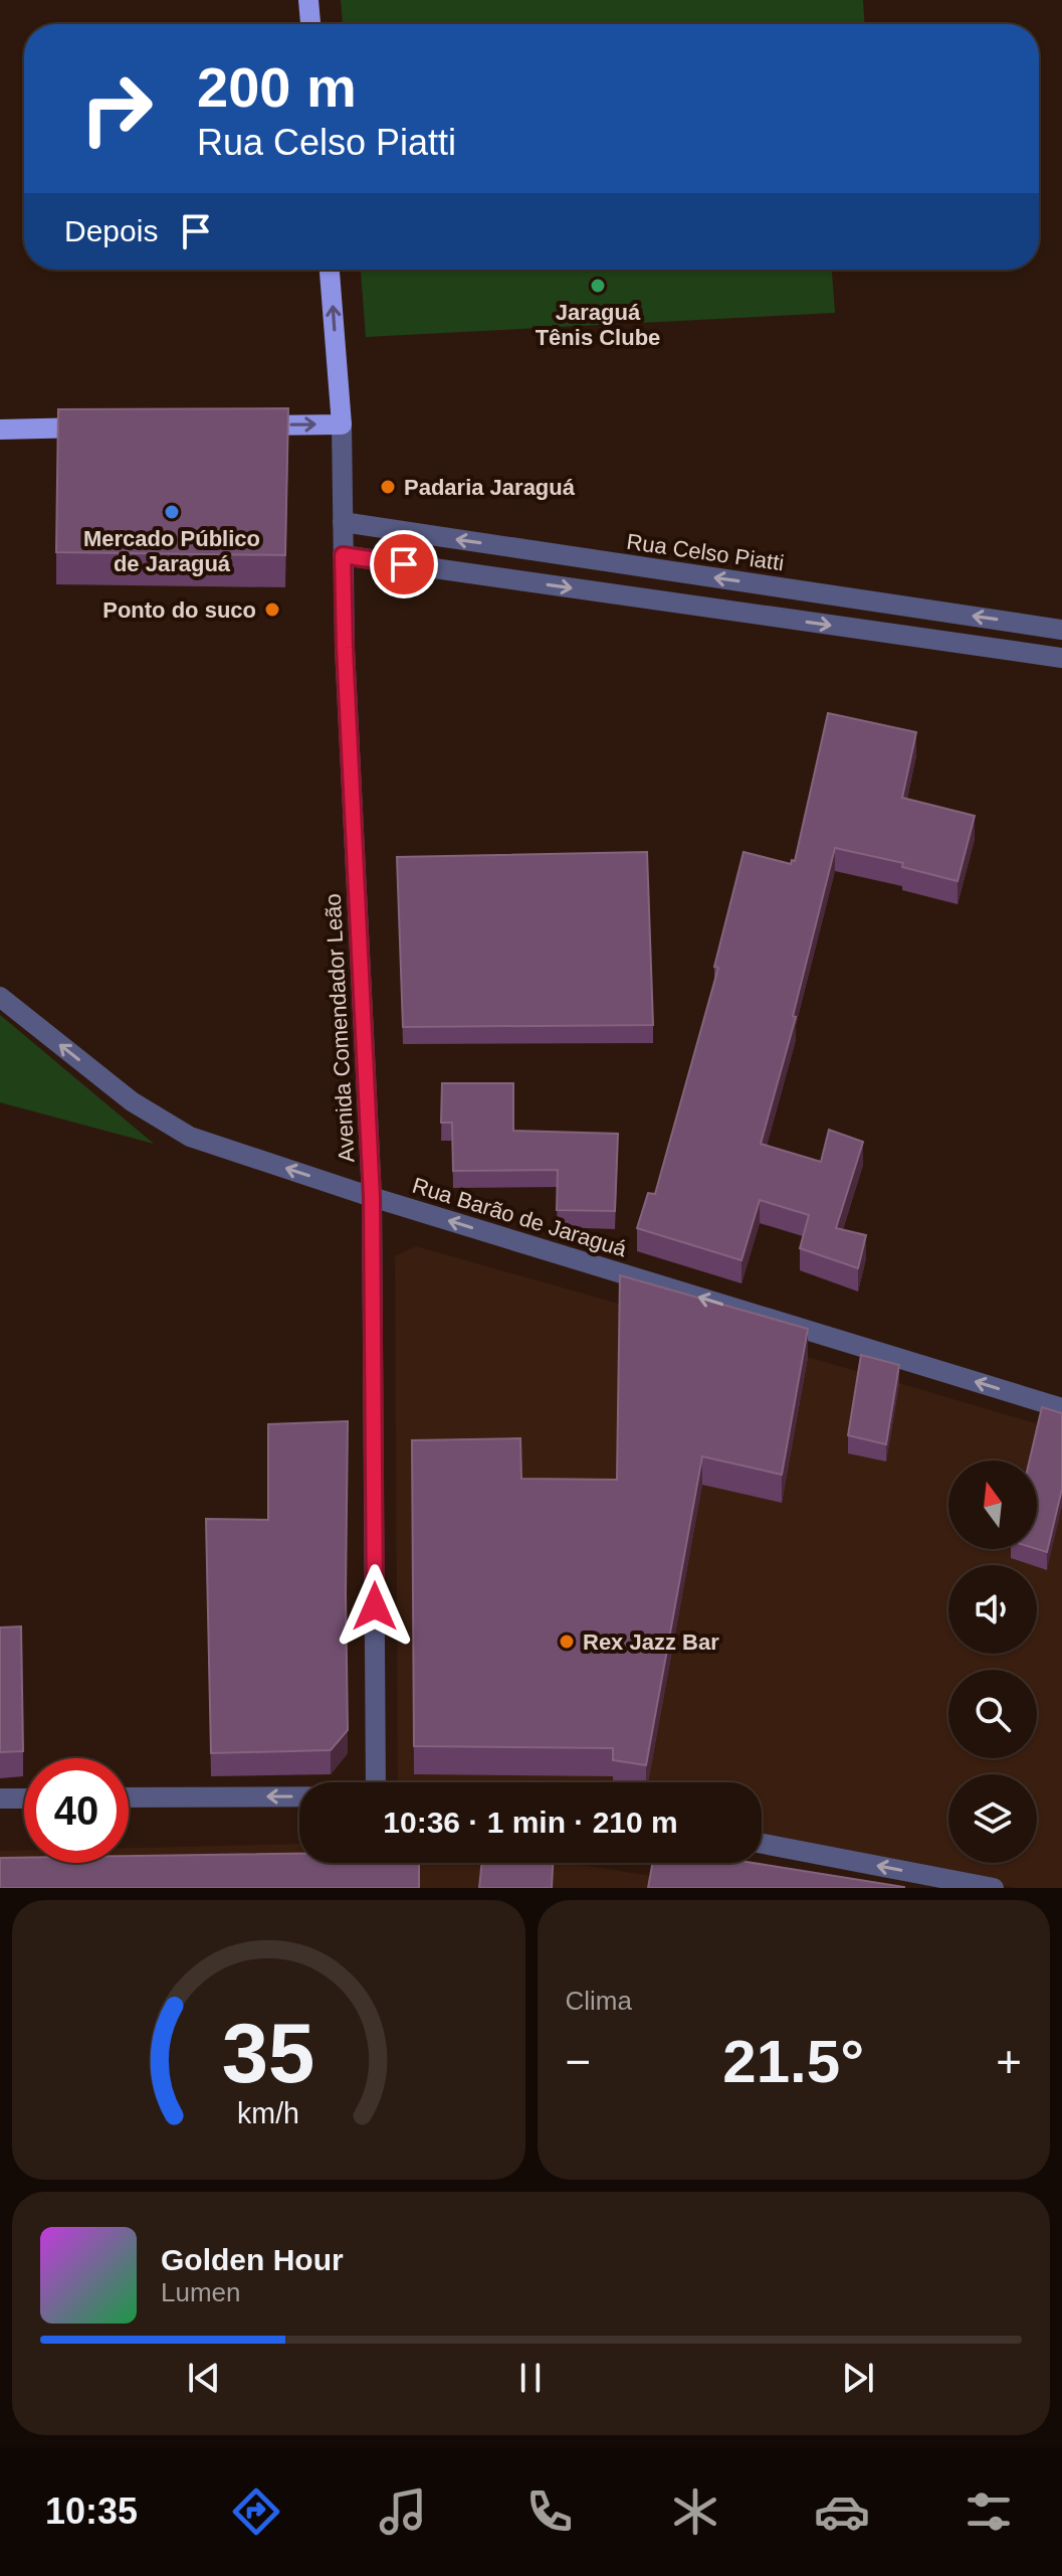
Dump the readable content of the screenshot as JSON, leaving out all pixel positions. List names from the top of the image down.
{
  "streets": {
    "main road": ["Avenida Comendador Leão"],
    "street": ["Rua Celso Piatti", "Rua Barão de Jaraguá"]
  },
  "crossings": [
    ["Rua Celso Piatti", "Avenida Comendador Leão"],
    ["Avenida Comendador Leão", "Rua Barão de Jaraguá"]
  ],
  "one_way": ["Rua Barão de Jaraguá"],
  "places": [
    "Jaraguá Tênis Clube",
    "Padaria Jaraguá",
    "Mercado Público de Jaraguá",
    "Ponto do suco",
    "Rex Jazz Bar"
  ],
  "north": "top",
  "page": {
    "turn": ["200 m", "Rua Celso Piatti"],
    "then": "Depois",
    "limit": "40",
    "trip": "10:36 · 1 min · 210 m",
    "tile": "Clima",
    "heat": ["−", "21.5°", "+"],
    "song": ["Golden Hour", "Lumen"],
    "tabs": "10:35",
    "gauge": ["35", "km/h"]
  }
}
